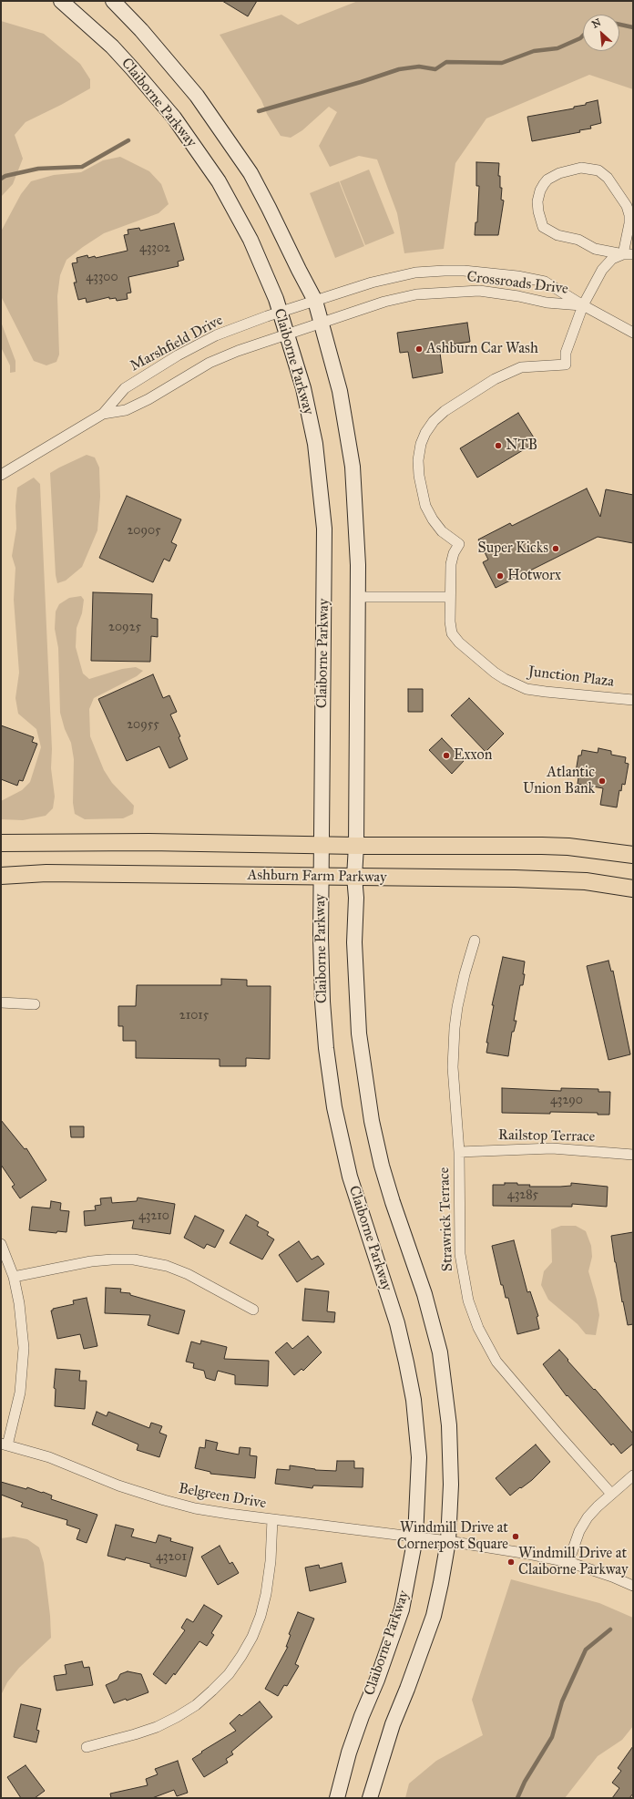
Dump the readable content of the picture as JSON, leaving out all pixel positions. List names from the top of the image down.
{
  "streets": {
    "main road": ["Claiborne Parkway", "Ashburn Farm Parkway"],
    "street": [
      "Crossroads Drive",
      "Marshfield Drive",
      "Junction Plaza",
      "Railstop Terrace",
      "Strawrick Terrace",
      "Belgreen Drive"
    ]
  },
  "crossings": [
    ["Claiborne Parkway", "Marshfield Drive"],
    ["Claiborne Parkway", "Ashburn Farm Parkway"],
    ["Claiborne Parkway", "Belgreen Drive"],
    ["Crossroads Drive", "Marshfield Drive"],
    ["Crossroads Drive", "Junction Plaza"],
    ["Railstop Terrace", "Strawrick Terrace"]
  ],
  "places": [
    "Ashburn Car Wash",
    "NTB",
    "Super Kicks",
    "Hotworx",
    "Exxon",
    "Atlantic Union Bank",
    "Windmill Drive at Cornerpost Square",
    "Windmill Drive at Claiborne Parkway"
  ],
  "house_numbers": [
    "43302",
    "43300",
    "20905",
    "20925",
    "20955",
    "21015",
    "43290",
    "43285",
    "43210",
    "43201"
  ],
  "north": "top left"
}
